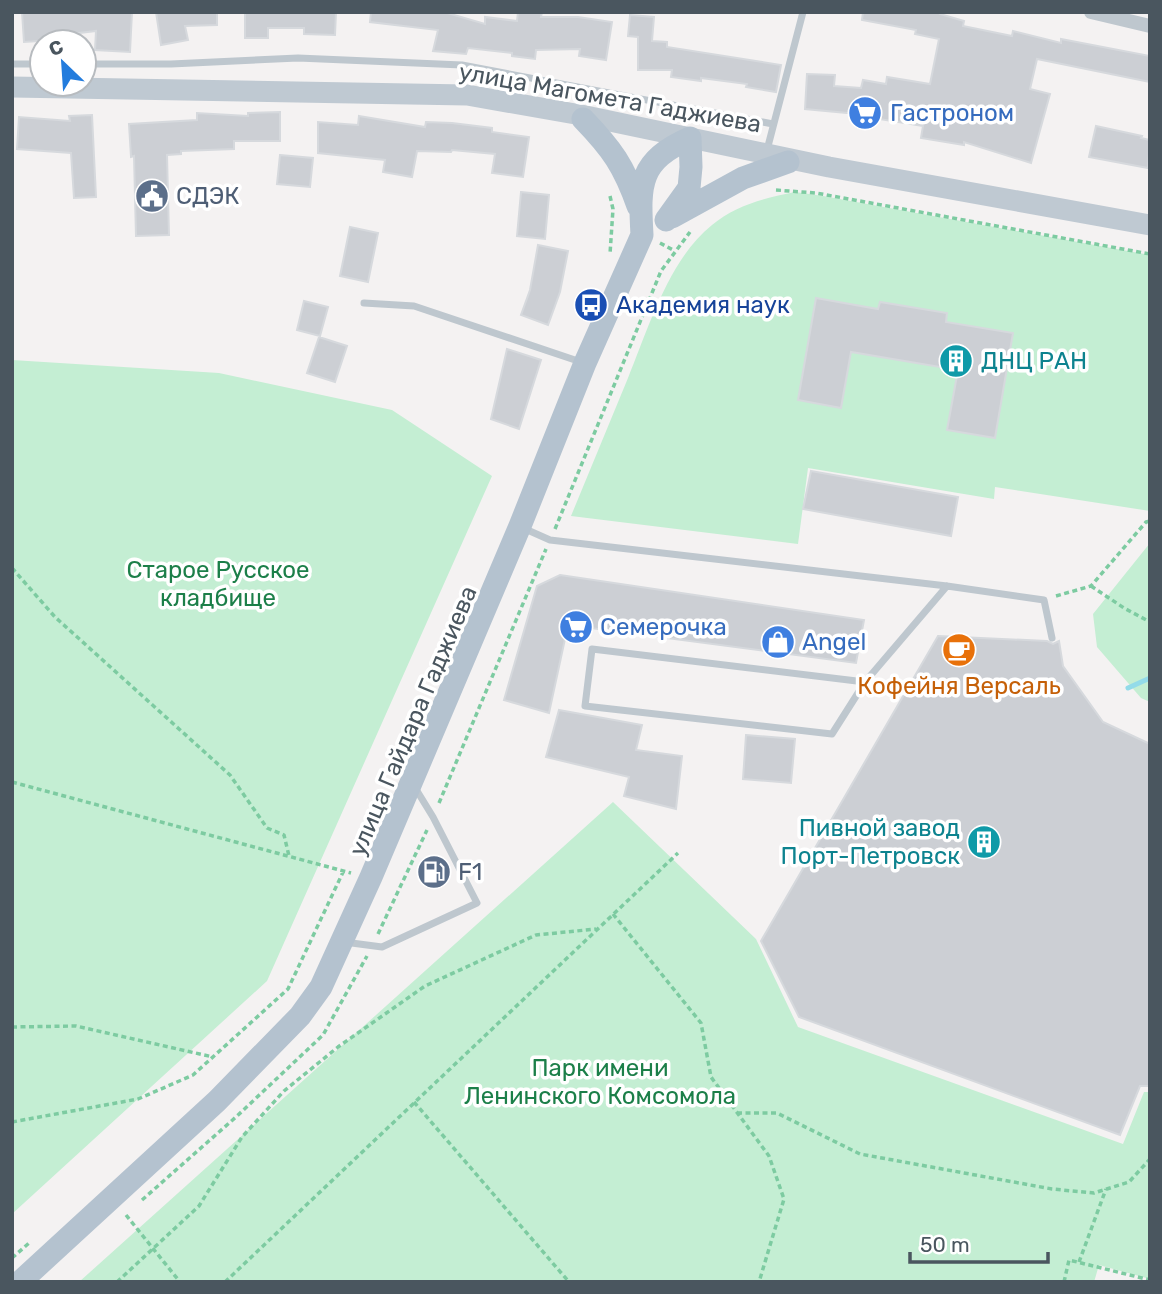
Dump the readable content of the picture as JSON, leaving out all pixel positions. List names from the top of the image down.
{
  "streets": {
    "main road": ["улица Магомета Гаджиева", "улица Гайдара Гаджиева"]
  },
  "crossings": [
    ["улица Магомета Гаджиева", "улица Гайдара Гаджиева"]
  ],
  "parks": ["Старое Русское кладбище", "Парк имени Ленинского Комсомола"],
  "places": {
    "supermarket": ["Гастроном", "Семерочка"],
    "public building": ["СДЭК"],
    "bus stop": ["Академия наук"],
    "building": ["ДНЦ РАН", "Пивной завод Порт-Петровск"],
    "shop": ["Angel"],
    "cafe": ["Кофейня Версаль"],
    "fuel station": ["F1"]
  },
  "scale_bar": "50 m",
  "north": "top left"
}
